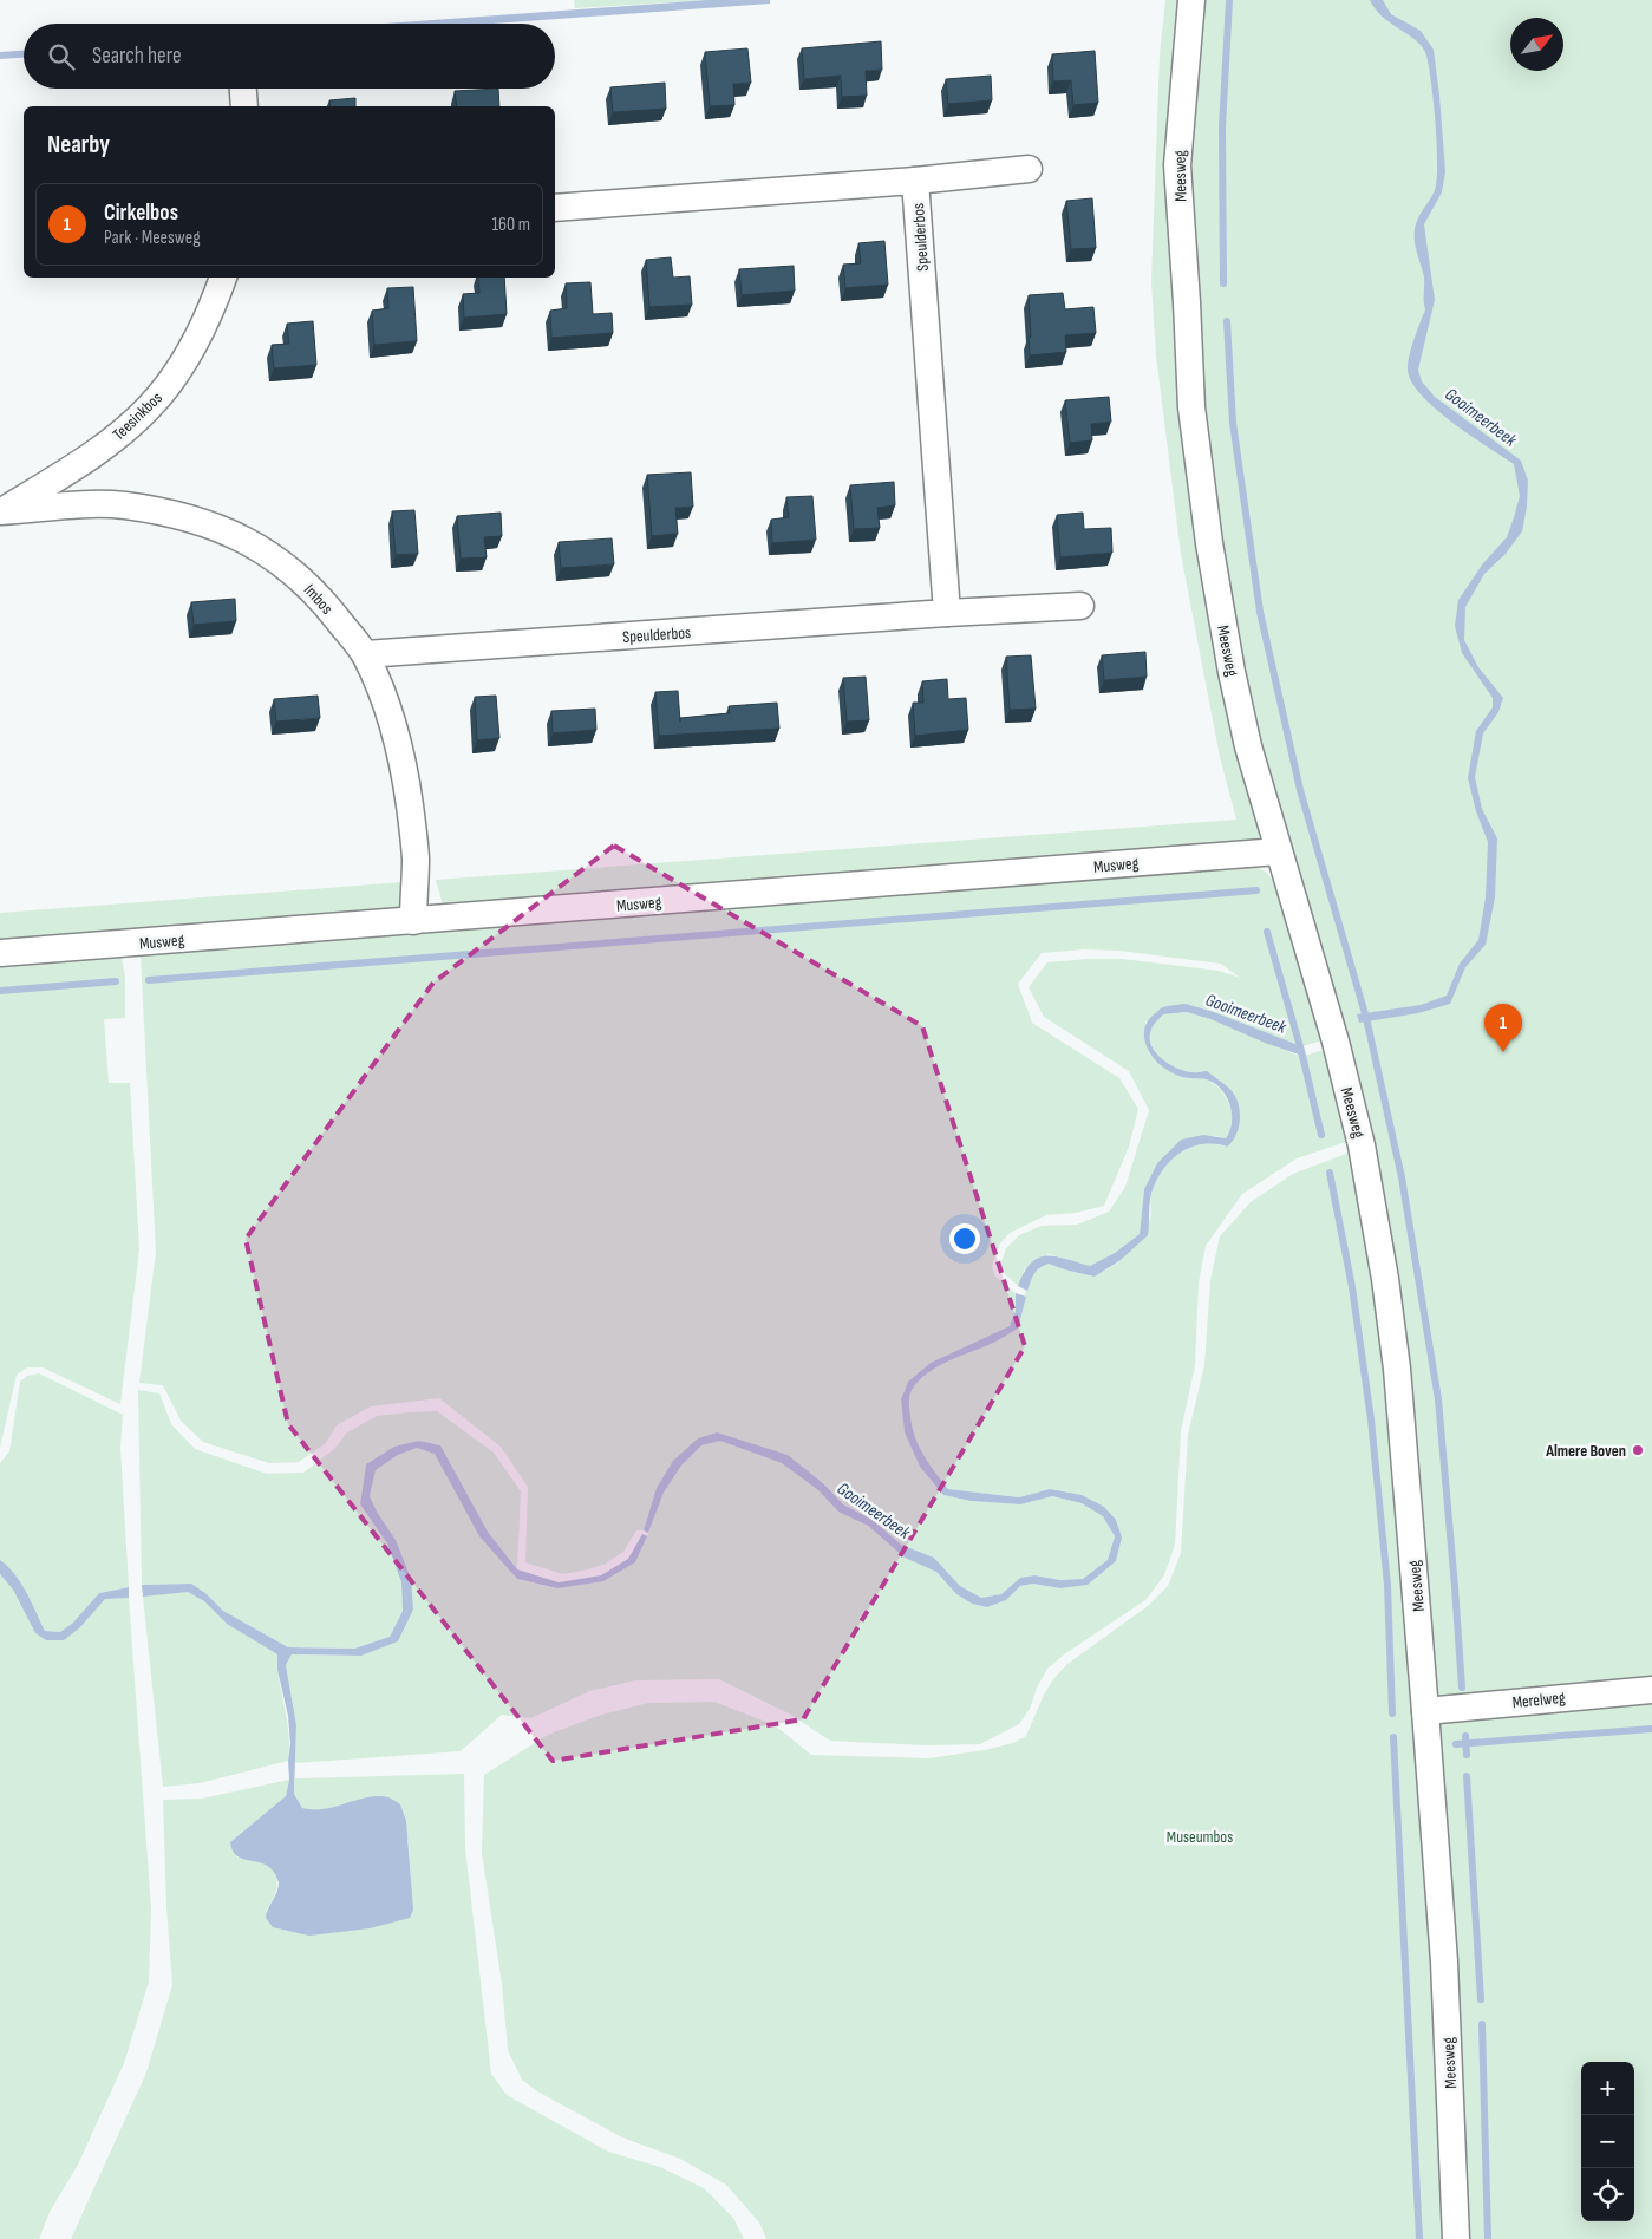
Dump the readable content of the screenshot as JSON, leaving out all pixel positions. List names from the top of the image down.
{
  "streets": {
    "street": [
      "Meesweg",
      "Speulderbos",
      "Teesinkbos",
      "Imbos",
      "Musweg",
      "Merelweg"
    ]
  },
  "crossings": [
    ["Meesweg", "Musweg"],
    ["Meesweg", "Merelweg"],
    ["Speulderbos", "Imbos"],
    ["Teesinkbos", "Imbos"],
    ["Imbos", "Musweg"]
  ],
  "water": ["Gooimeerbeek"],
  "parks": ["Museumbos"],
  "places": ["Almere Boven"],
  "north": "top right",
  "page": {
    "search": "Search here",
    "heading": "Nearby",
    "list": [
      {
        "mark": "1",
        "name": "Cirkelbos",
        "note": "Park · Meesweg",
        "value": "160 m"
      }
    ],
    "pins": "1",
    "map_buttons": ["+", "−"]
  }
}
